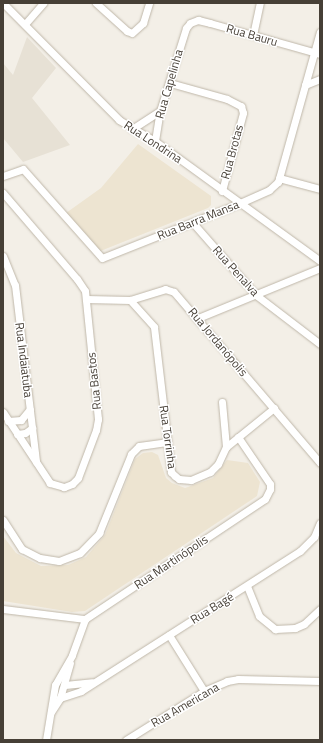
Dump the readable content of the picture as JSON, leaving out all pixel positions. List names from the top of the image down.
{
  "streets": {
    "street": [
      "Rua Bauru",
      "Rua Capelinha",
      "Rua Londrina",
      "Rua Brotas",
      "Rua Barra Mansa",
      "Rua Penalva",
      "Rua Jordanópolis",
      "Rua Indaiatuba",
      "Rua Bastos",
      "Rua Torrinha",
      "Rua Martinópolis",
      "Rua Bagé",
      "Rua Americana"
    ]
  },
  "crossings": [
    ["Rua Bauru", "Rua Capelinha"],
    ["Rua Bauru", "Rua Barra Mansa"],
    ["Rua Capelinha", "Rua Londrina"],
    ["Rua Capelinha", "Rua Brotas"],
    ["Rua Londrina", "Rua Brotas"],
    ["Rua Londrina", "Rua Barra Mansa"],
    ["Rua Barra Mansa", "Rua Penalva"],
    ["Rua Jordanópolis", "Rua Bastos"],
    ["Rua Jordanópolis", "Rua Torrinha"],
    ["Rua Indaiatuba", "Rua Bastos"],
    ["Rua Torrinha", "Rua Martinópolis"]
  ]
}
